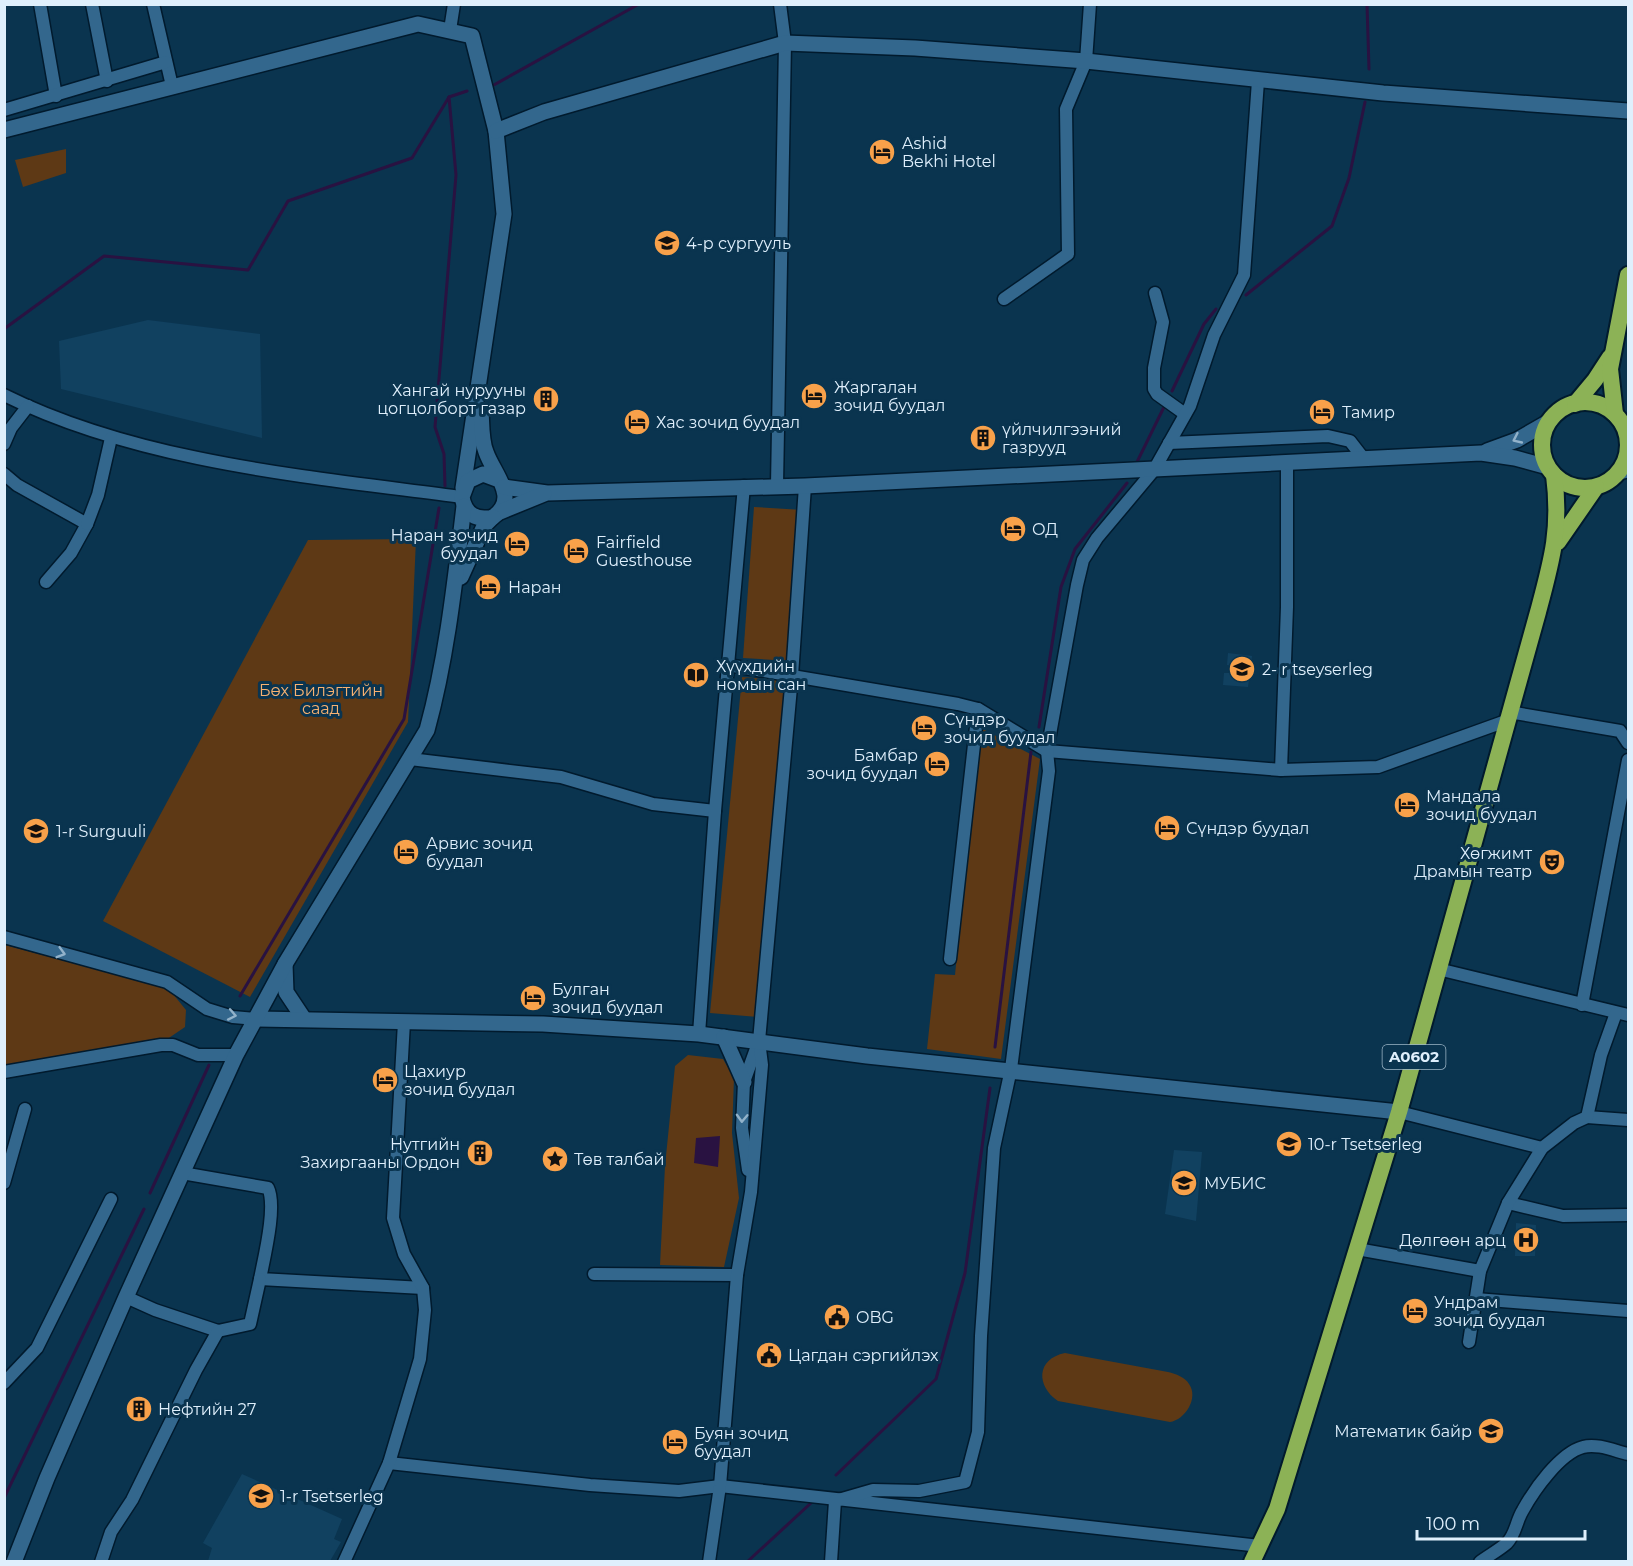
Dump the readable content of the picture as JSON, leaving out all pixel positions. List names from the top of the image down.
{
  "streets": {
    "highway": ["A0602"]
  },
  "parks": ["Бөх Билэгтийн саад"],
  "places": {
    "hotel": [
      "Ashid Bekhi Hotel",
      "Жаргалан зочид буудал",
      "Тамир",
      "Хас зочид буудал",
      "ОД",
      "Наран зочид буудал",
      "Fairfield Guesthouse",
      "Наран",
      "Сүндэр зочид буудал",
      "Бамбар зочид буудал",
      "Мандала зочид буудал",
      "Сүндэр буудал",
      "Арвис зочид буудал",
      "Булган зочид буудал",
      "Цахиур зочид буудал",
      "Ундрам зочид буудал",
      "Буян зочид буудал"
    ],
    "school or university": [
      "4-р сургууль",
      "2- r tseyserleg",
      "1-r Surguuli",
      "10-r Tsetserleg",
      "МУБИС",
      "Математик байр",
      "1-r Tsetserleg"
    ],
    "building": [
      "Хангай нурууны цогцолборт газар",
      "үйлчилгээний газрууд",
      "Нутгийн Захиргааны Ордон",
      "Нефтийн 27"
    ],
    "library": ["Хүүхдийн номын сан"],
    "theatre": ["Хөгжимт Драмын театр"],
    "place": ["Төв талбай"],
    "hospital": ["Дөлгөөн арц"],
    "public building": ["OBG", "Цагдан сэргийлэх"]
  },
  "scale_bar": "100 m"
}
